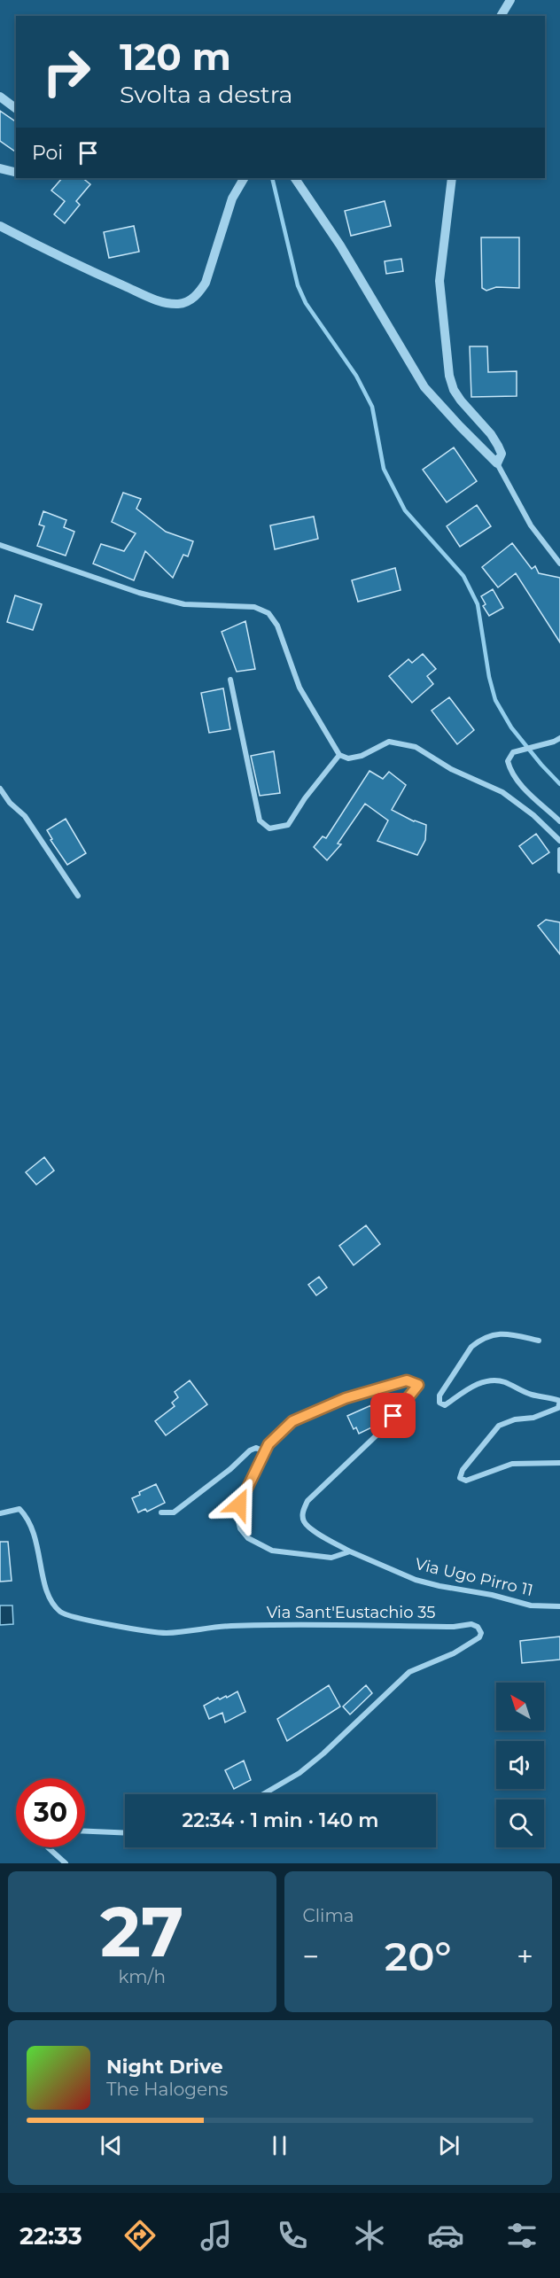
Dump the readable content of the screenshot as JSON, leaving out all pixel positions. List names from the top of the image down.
{
  "streets": {
    "street": ["Via Ugo Pirro 11", "Via Sant'Eustachio 35"]
  },
  "north": "top left",
  "page": {
    "turn": ["120 m", "Svolta a destra"],
    "then": "Poi",
    "limit": "30",
    "trip": "22:34 · 1 min · 140 m",
    "tile": [
      ["27", "km/h"],
      "Clima"
    ],
    "heat": ["−", "20°", "+"],
    "song": ["Night Drive", "The Halogens"],
    "tabs": "22:33"
  }
}
